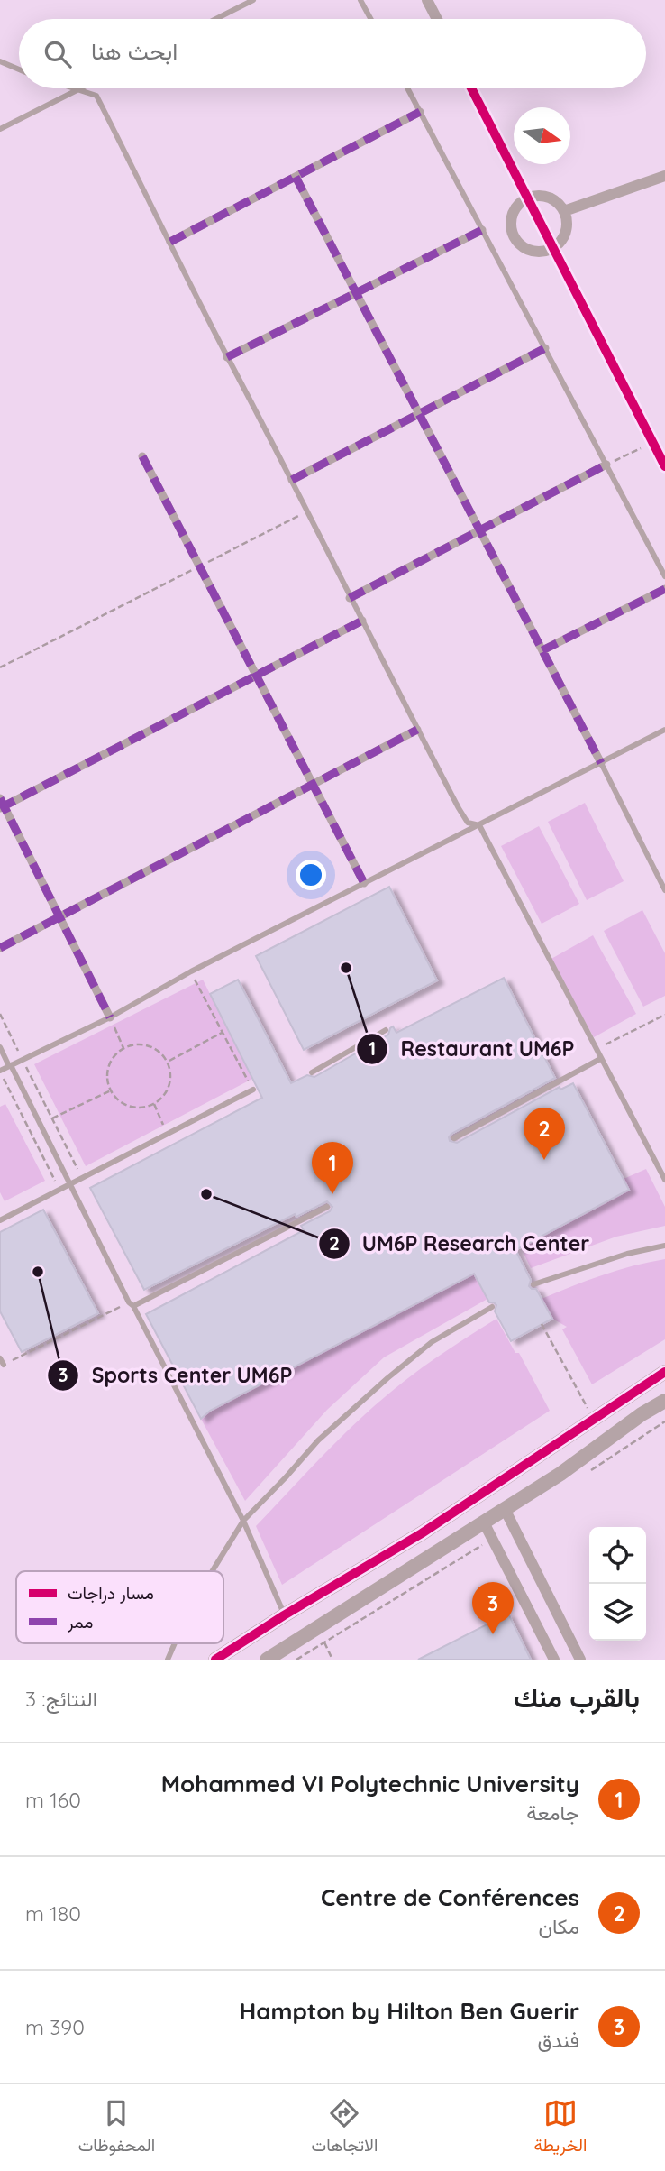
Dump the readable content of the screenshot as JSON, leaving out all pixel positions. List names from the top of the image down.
{
  "places": ["Restaurant UM6P", "UM6P Research Center", "Sports Center UM6P"],
  "legend": ["مسار دراجات", "ممر"],
  "north": "right",
  "page": {
    "search": "ابحث هنا",
    "pins": ["2", "1", "3"],
    "heading": ["بالقرب منك", "النتائج: 3"],
    "list": [
      {
        "mark": "1",
        "name": "Mohammed VI Polytechnic University",
        "note": "جامعة",
        "value": "160 m"
      },
      {
        "mark": "2",
        "name": "Centre de Conférences",
        "note": "مكان",
        "value": "180 m"
      },
      {
        "mark": "3",
        "name": "Hampton by Hilton Ben Guerir",
        "note": "فندق",
        "value": "390 m"
      }
    ],
    "nav": ["الخريطة", "الاتجاهات", "المحفوظات"]
  }
}
